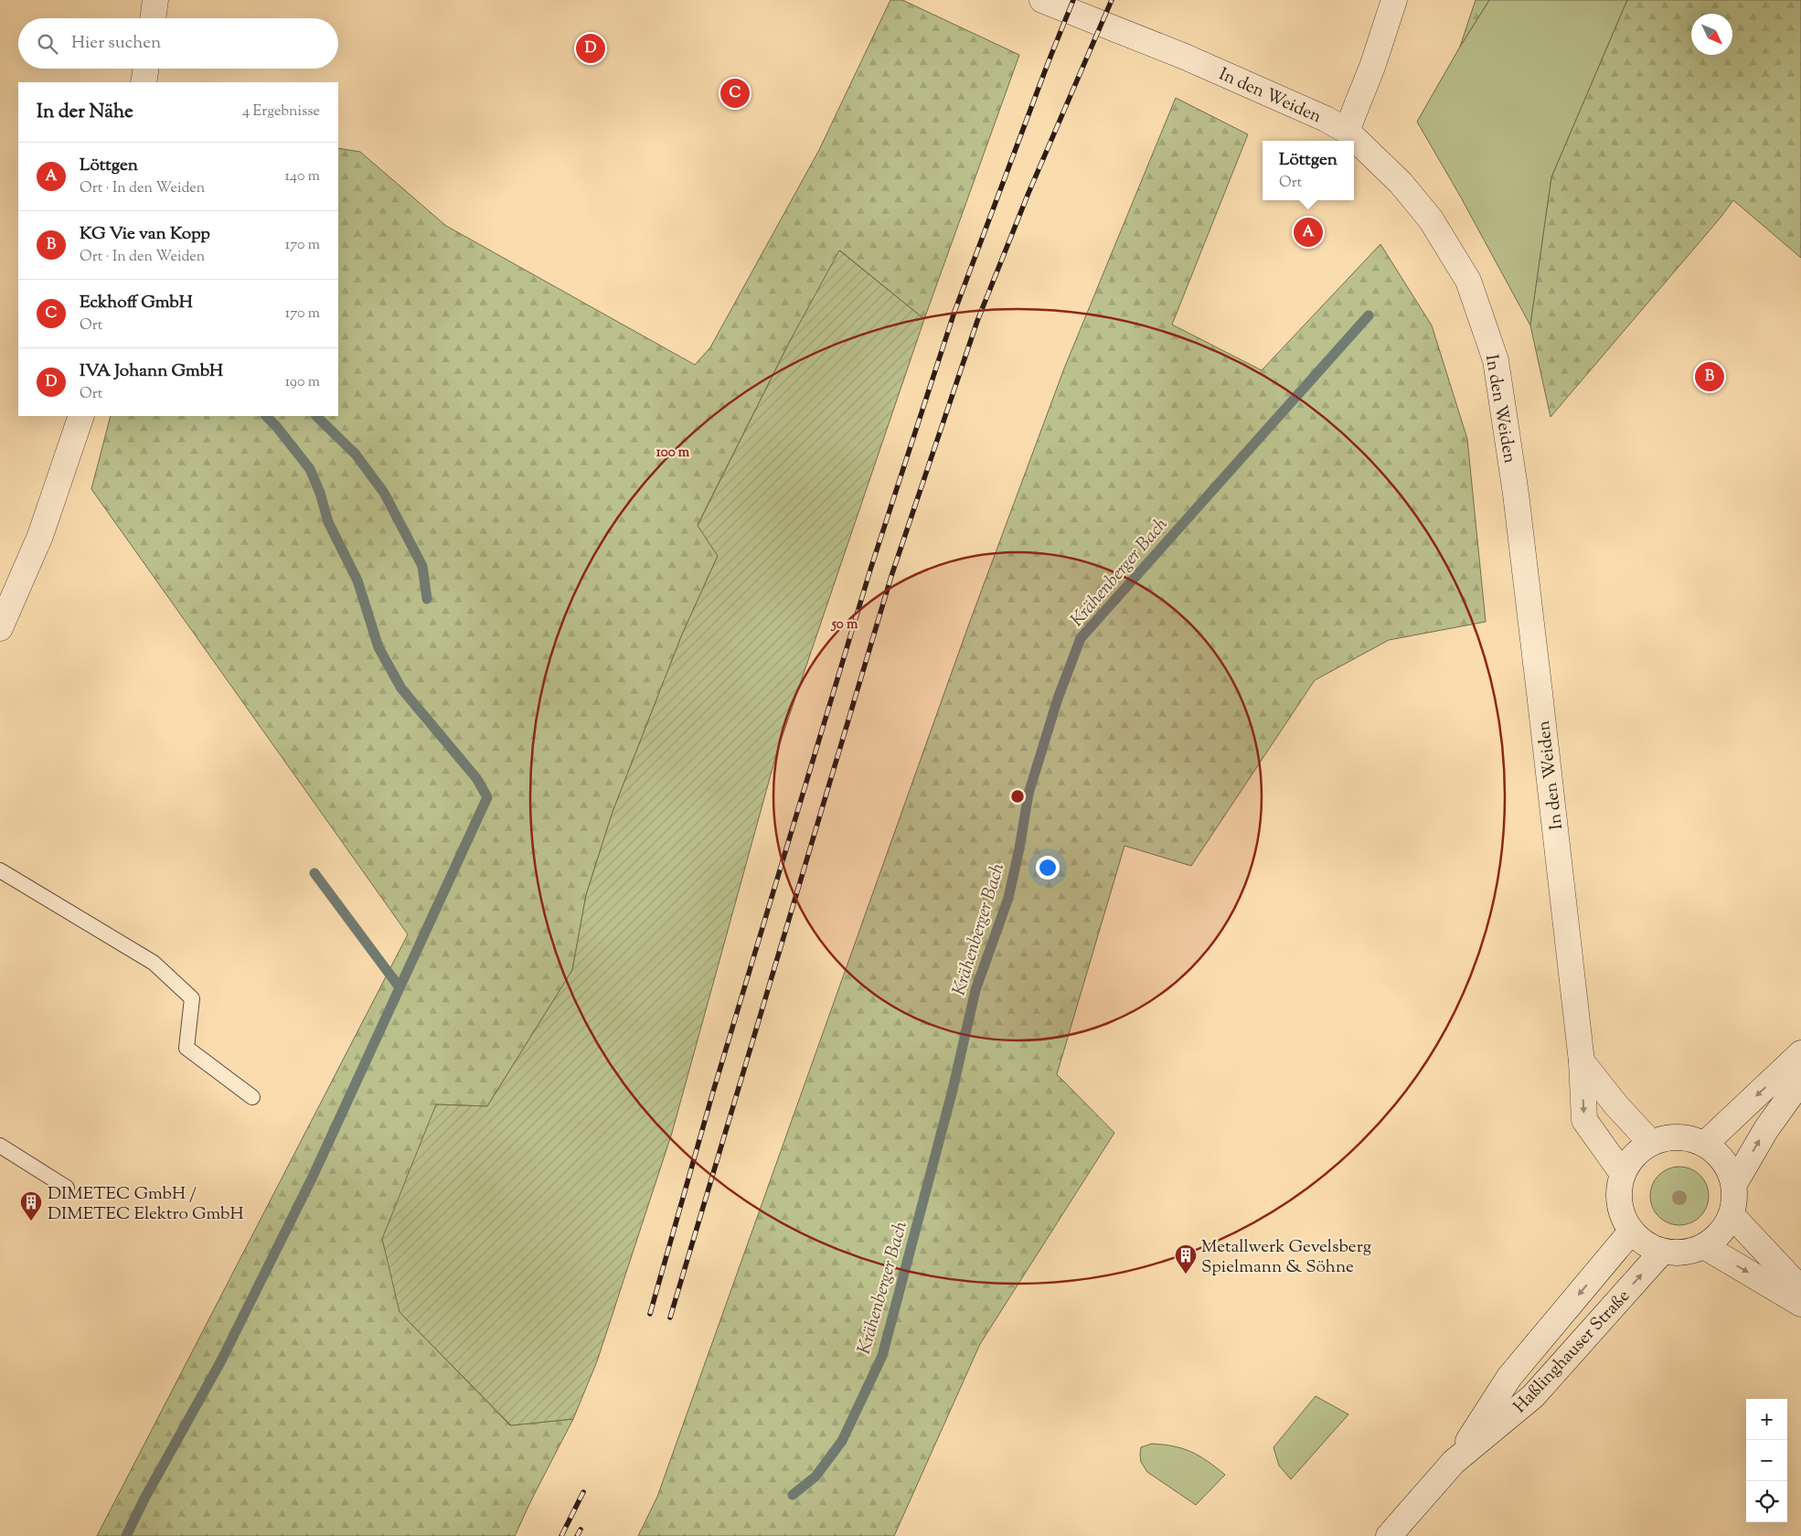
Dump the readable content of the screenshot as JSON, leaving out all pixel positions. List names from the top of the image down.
{
  "streets": {
    "street": ["In den Weiden", "Haßlinghauser Straße"]
  },
  "crossings": [
    ["In den Weiden", "Haßlinghauser Straße"]
  ],
  "water": ["Krähenberger Bach"],
  "places": {
    "building": ["DIMETEC GmbH / DIMETEC Elektro GmbH", "Metallwerk Gevelsberg Spielmann & Söhne"]
  },
  "north": "bottom right",
  "page": {
    "search": "Hier suchen",
    "pins": [
      "D",
      "C",
      "A",
      "B"
    ],
    "heading": ["In der Nähe", "4 Ergebnisse"],
    "popup": ["Löttgen", "Ort"],
    "list": [
      {
        "mark": "A",
        "name": "Löttgen",
        "note": "Ort · In den Weiden",
        "value": "140 m"
      },
      {
        "mark": "B",
        "name": "KG Vie van Kopp",
        "note": "Ort · In den Weiden",
        "value": "170 m"
      },
      {
        "mark": "C",
        "name": "Eckhoff GmbH",
        "note": "Ort",
        "value": "170 m"
      },
      {
        "mark": "D",
        "name": "IVA Johann GmbH",
        "note": "Ort",
        "value": "190 m"
      }
    ],
    "map_buttons": ["+", "−"]
  },
  "rings": ["100 m", "50 m"]
}
